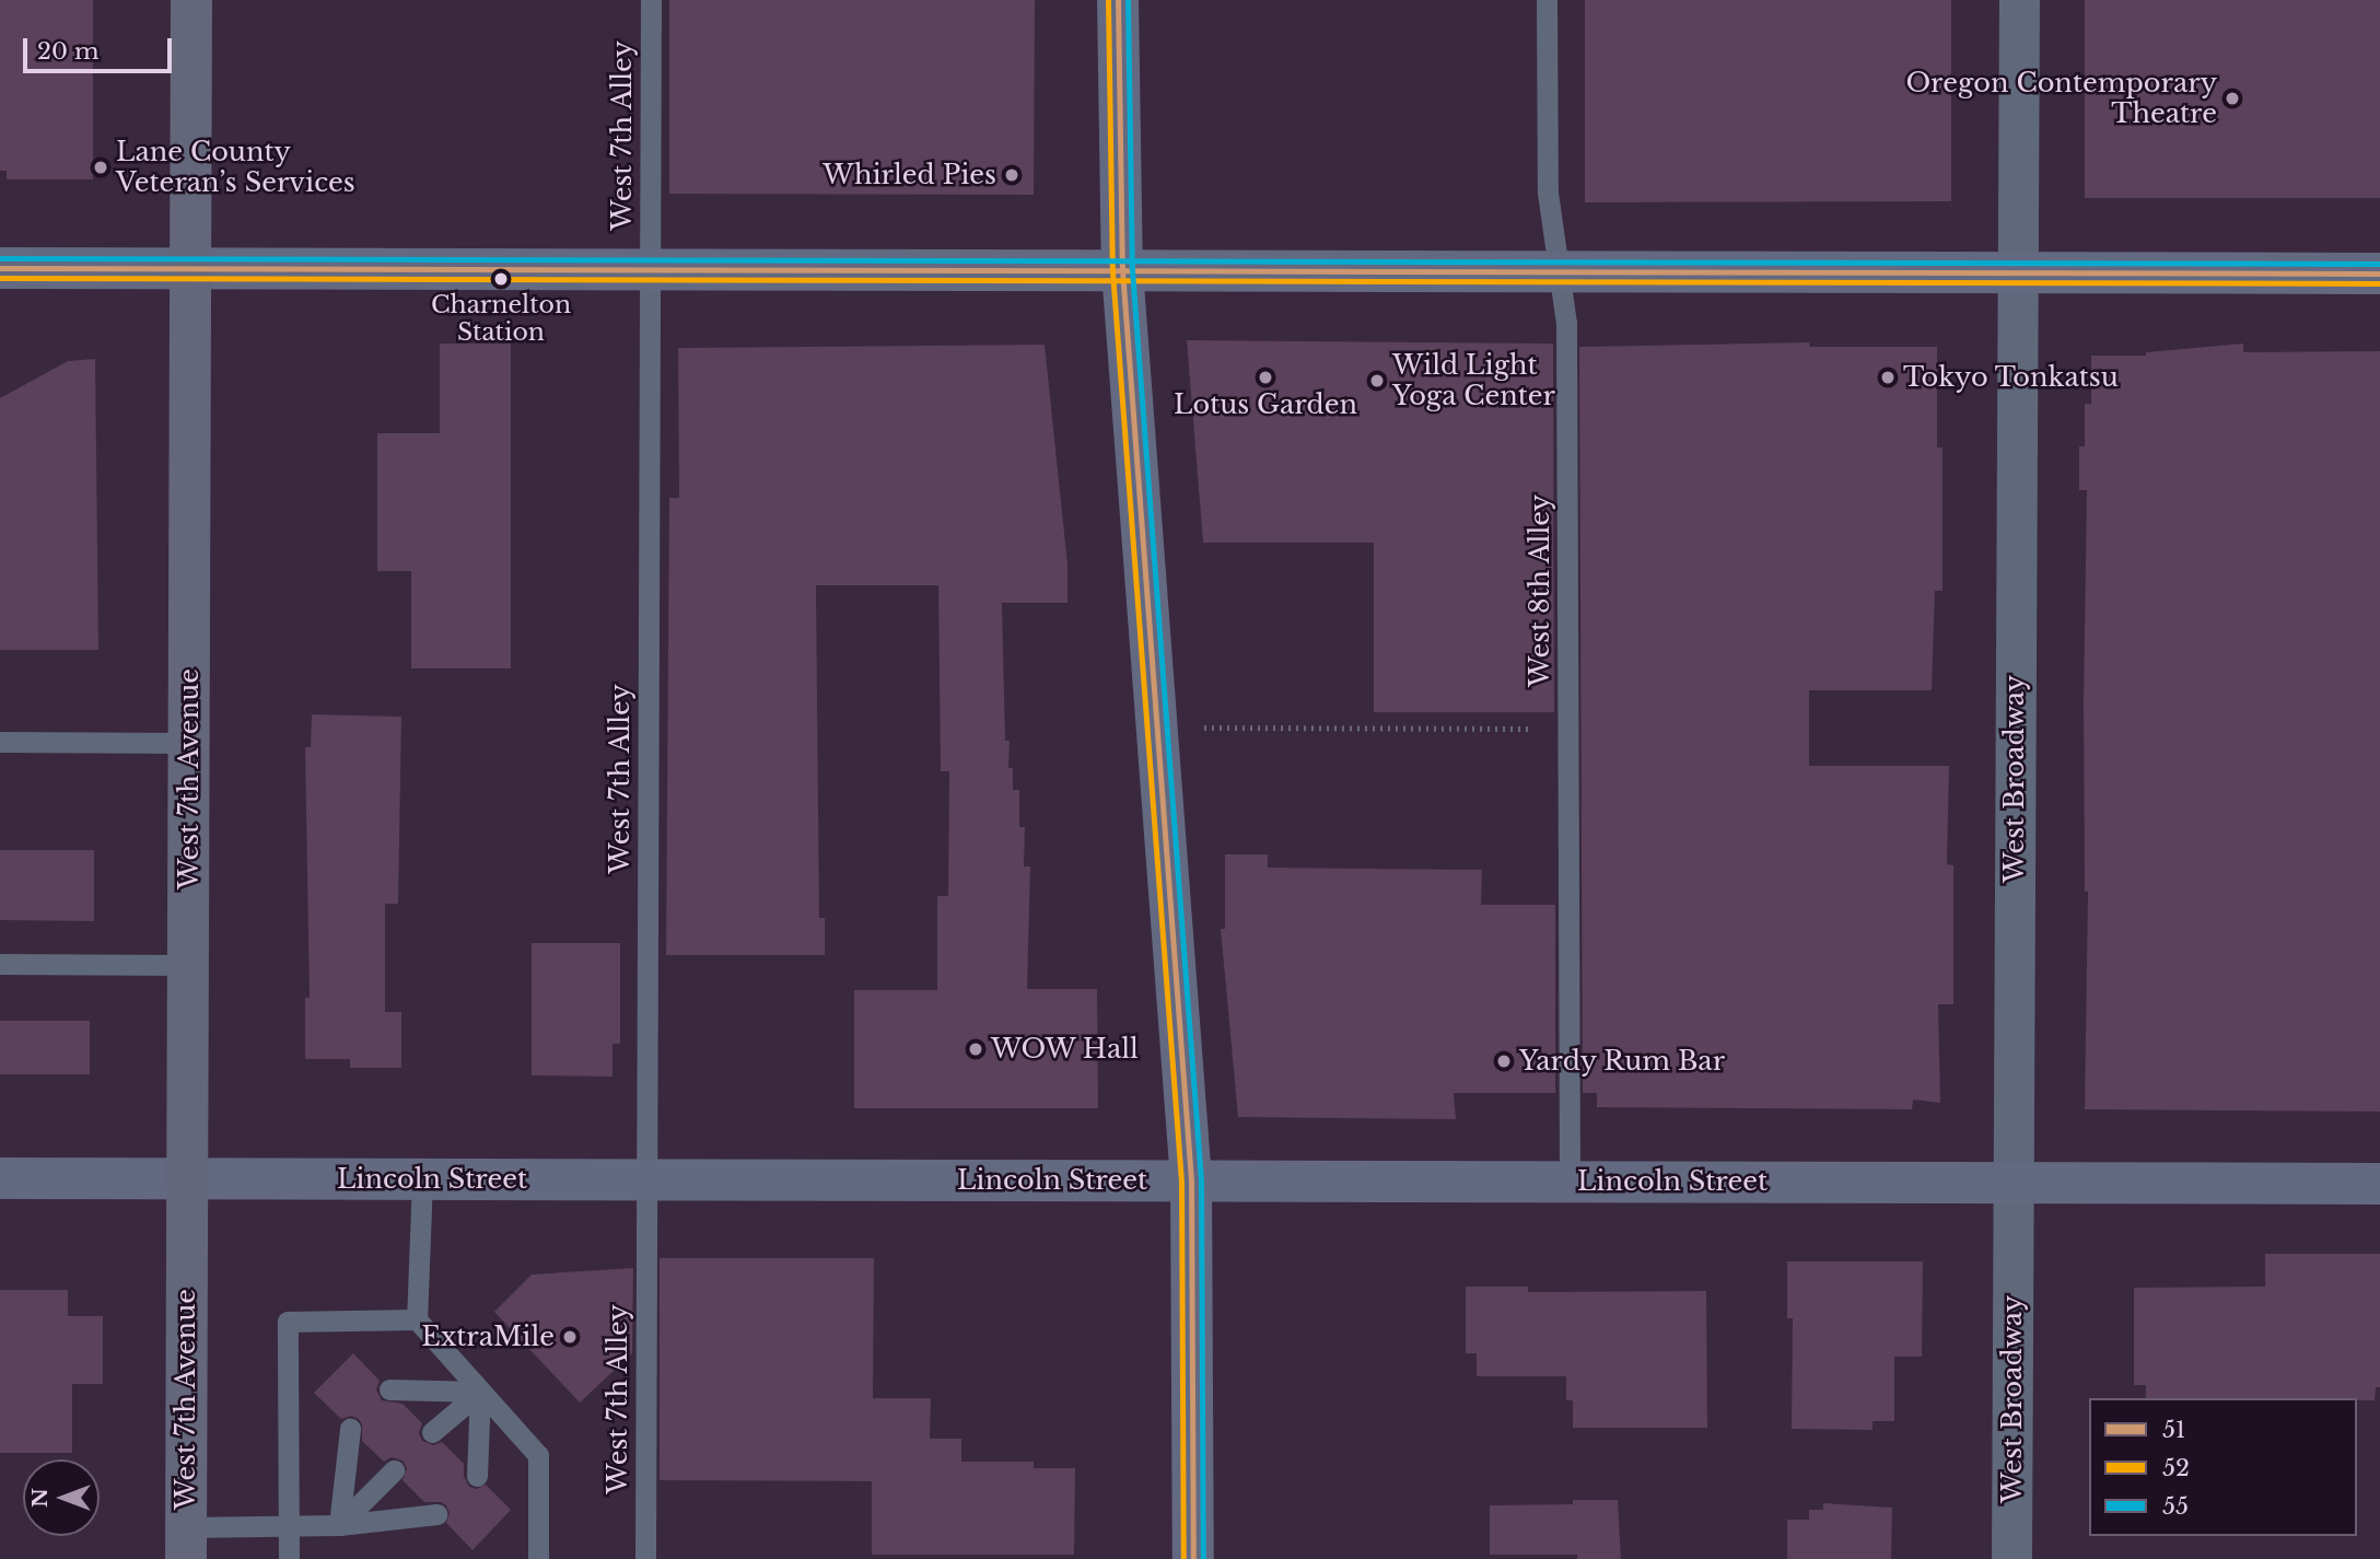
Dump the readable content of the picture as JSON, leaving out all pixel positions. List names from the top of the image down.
{
  "streets": {
    "main road": ["West 7th Avenue"],
    "street": ["West Broadway", "Lincoln Street"],
    "lane": ["West 7th Alley", "West 8th Alley"]
  },
  "crossings": [
    ["West 7th Alley", "Lincoln Street"],
    ["West 8th Alley", "Lincoln Street"],
    ["West 7th Avenue", "Lincoln Street"],
    ["West Broadway", "Lincoln Street"]
  ],
  "places": [
    "Oregon Contemporary Theatre",
    "Lane County Veteran’s Services",
    "Whirled Pies",
    "Charnelton Station",
    "Lotus Garden",
    "Tokyo Tonkatsu",
    "Wild Light Yoga Center",
    "WOW Hall",
    "Yardy Rum Bar",
    "ExtraMile"
  ],
  "lines": ["transit line 51", "transit line 52", "transit line 55"],
  "legend": ["51", "52", "55"],
  "scale_bar": "20 m",
  "north": "left"
}
